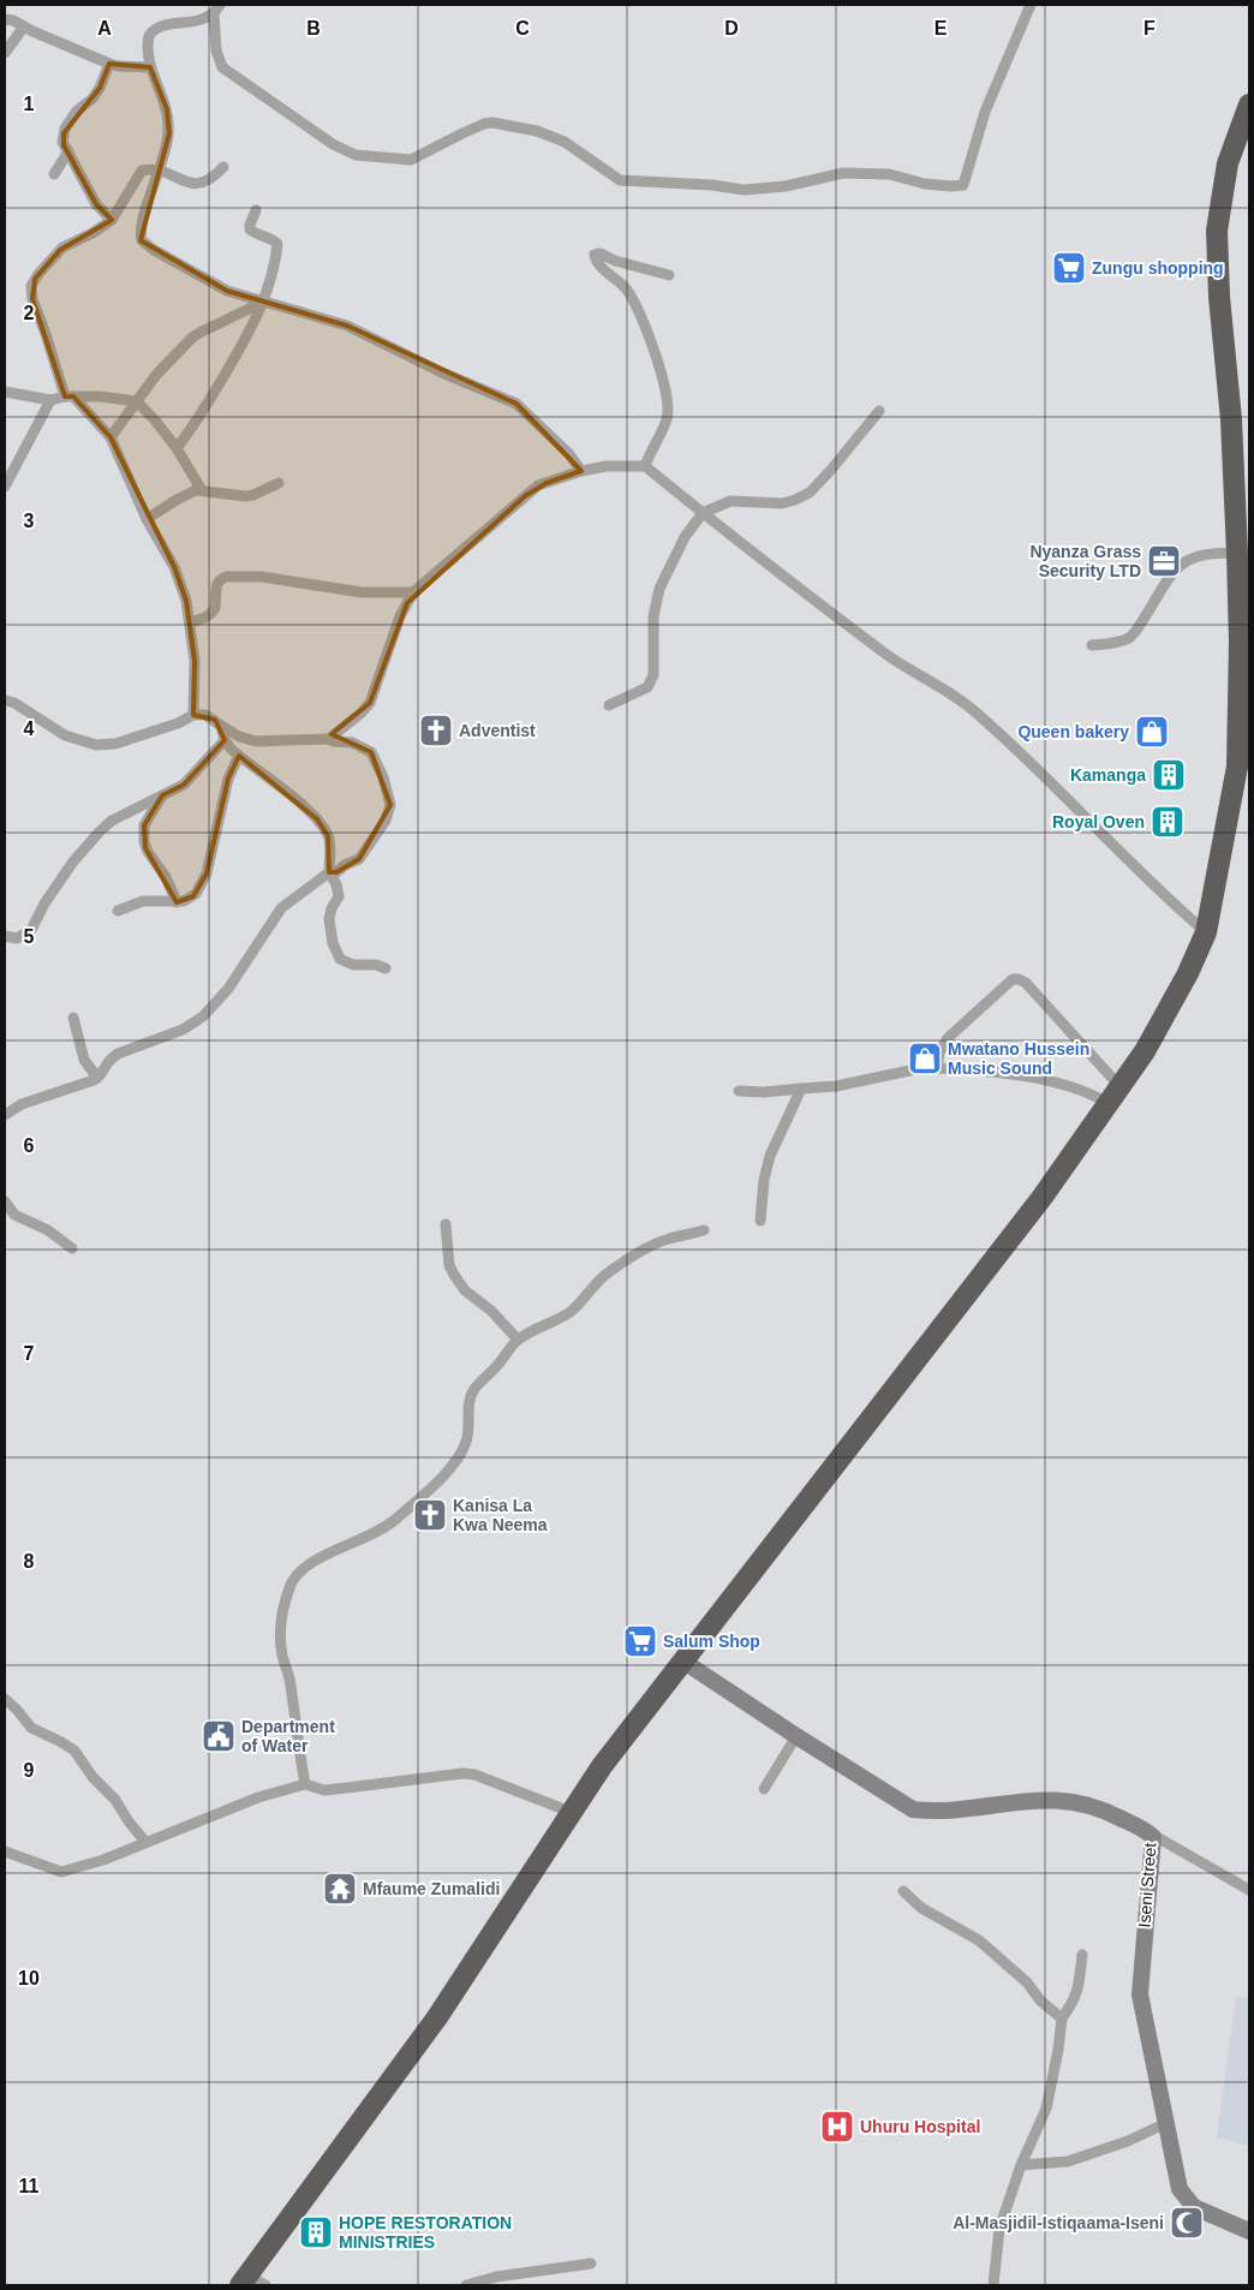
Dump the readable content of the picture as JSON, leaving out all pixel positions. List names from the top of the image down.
{
  "streets": {
    "street": ["Iseni Street"]
  },
  "places": {
    "supermarket": ["Zungu shopping", "Salum Shop"],
    "office": ["Nyanza Grass Security LTD"],
    "church": ["Adventist", "Kanisa La Kwa Neema"],
    "shop": ["Queen bakery", "Mwatano Hussein Music Sound"],
    "building": ["Kamanga", "Royal Oven", "HOPE RESTORATION MINISTRIES"],
    "public building": ["Department of Water"],
    "temple": ["Mfaume Zumalidi"],
    "hospital": ["Uhuru Hospital"],
    "mosque": ["Al-Masjidil-Istiqaama-Iseni"]
  },
  "grid": {
    "columns": [
      "A",
      "B",
      "C",
      "D",
      "E",
      "F"
    ],
    "rows": [
      "1",
      "2",
      "3",
      "4",
      "5",
      "6",
      "7",
      "8",
      "9",
      "10",
      "11"
    ]
  }
}
